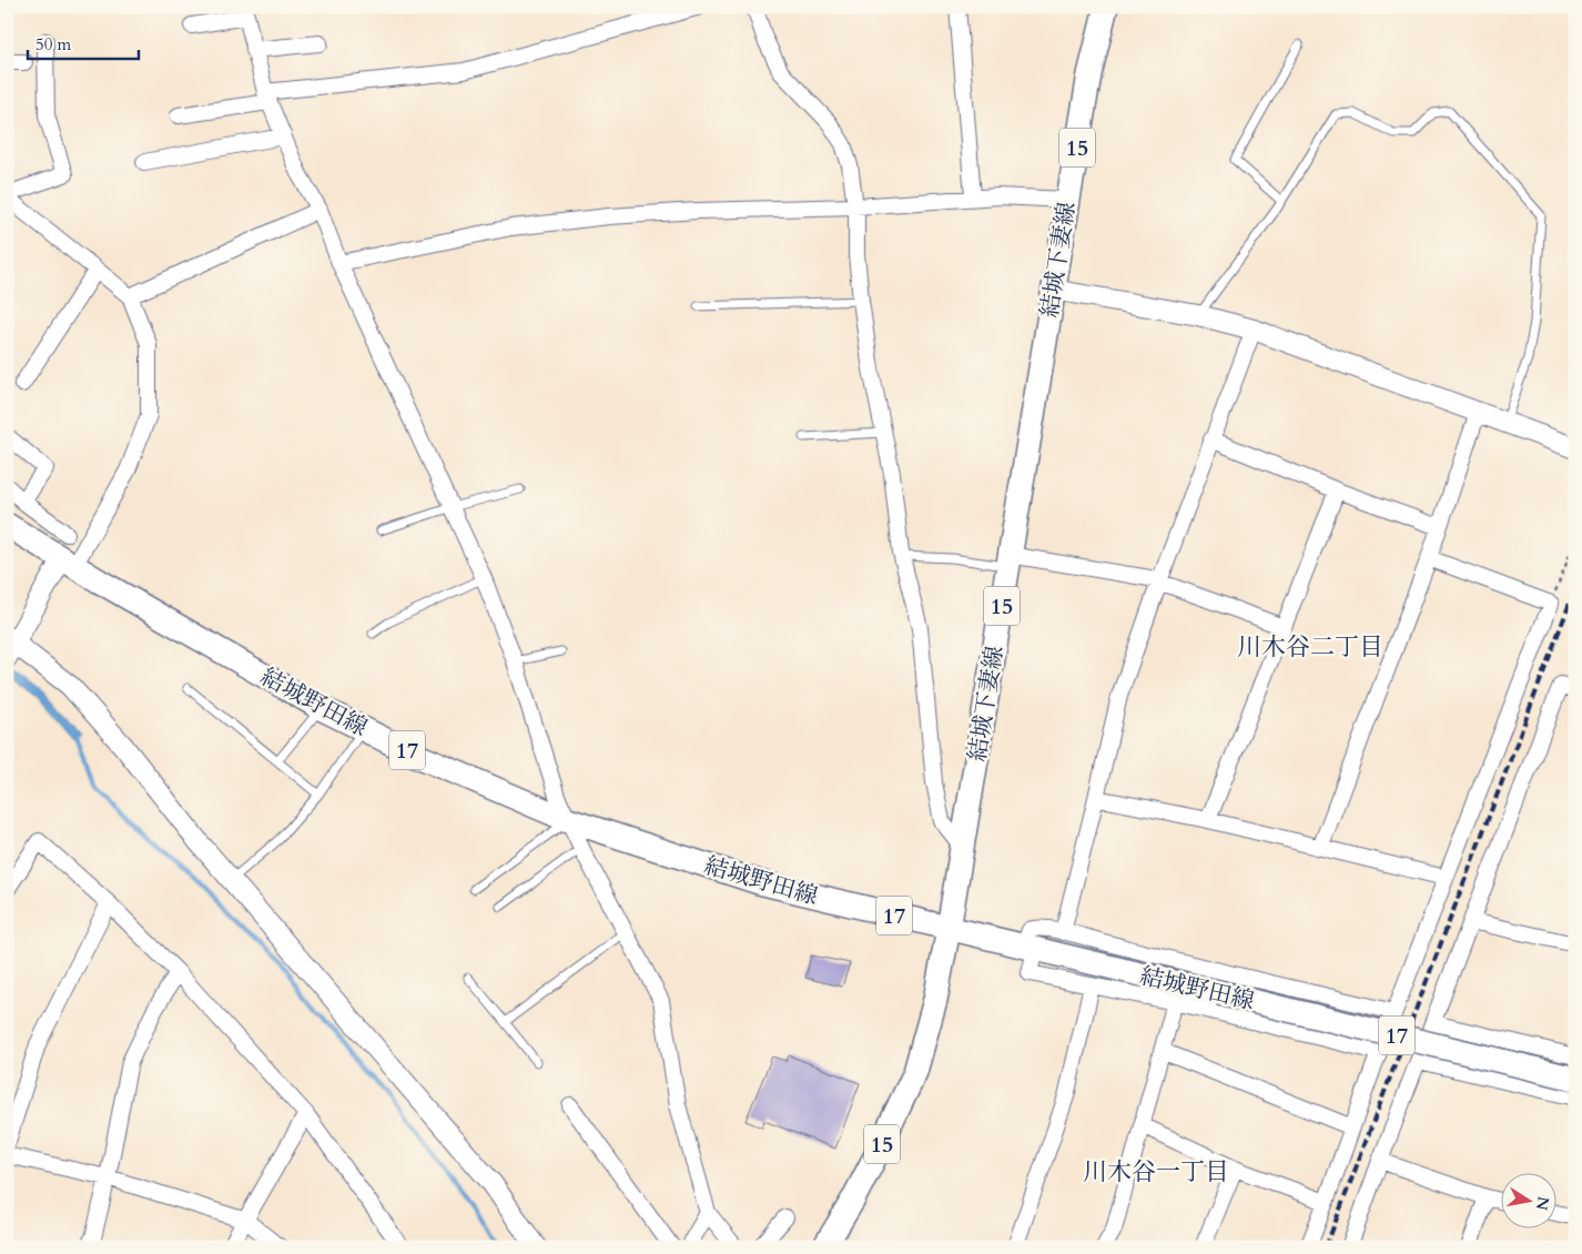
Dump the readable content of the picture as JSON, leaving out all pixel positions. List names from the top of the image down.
{
  "streets": {
    "main road": [
      "15",
      "結城下妻線",
      "結城野田線",
      "17"
    ]
  },
  "crossings": [
    ["結城下妻線", "結城野田線"]
  ],
  "districts": ["川木谷二丁目", "川木谷一丁目"],
  "scale_bar": "50 m",
  "north": "right"
}
